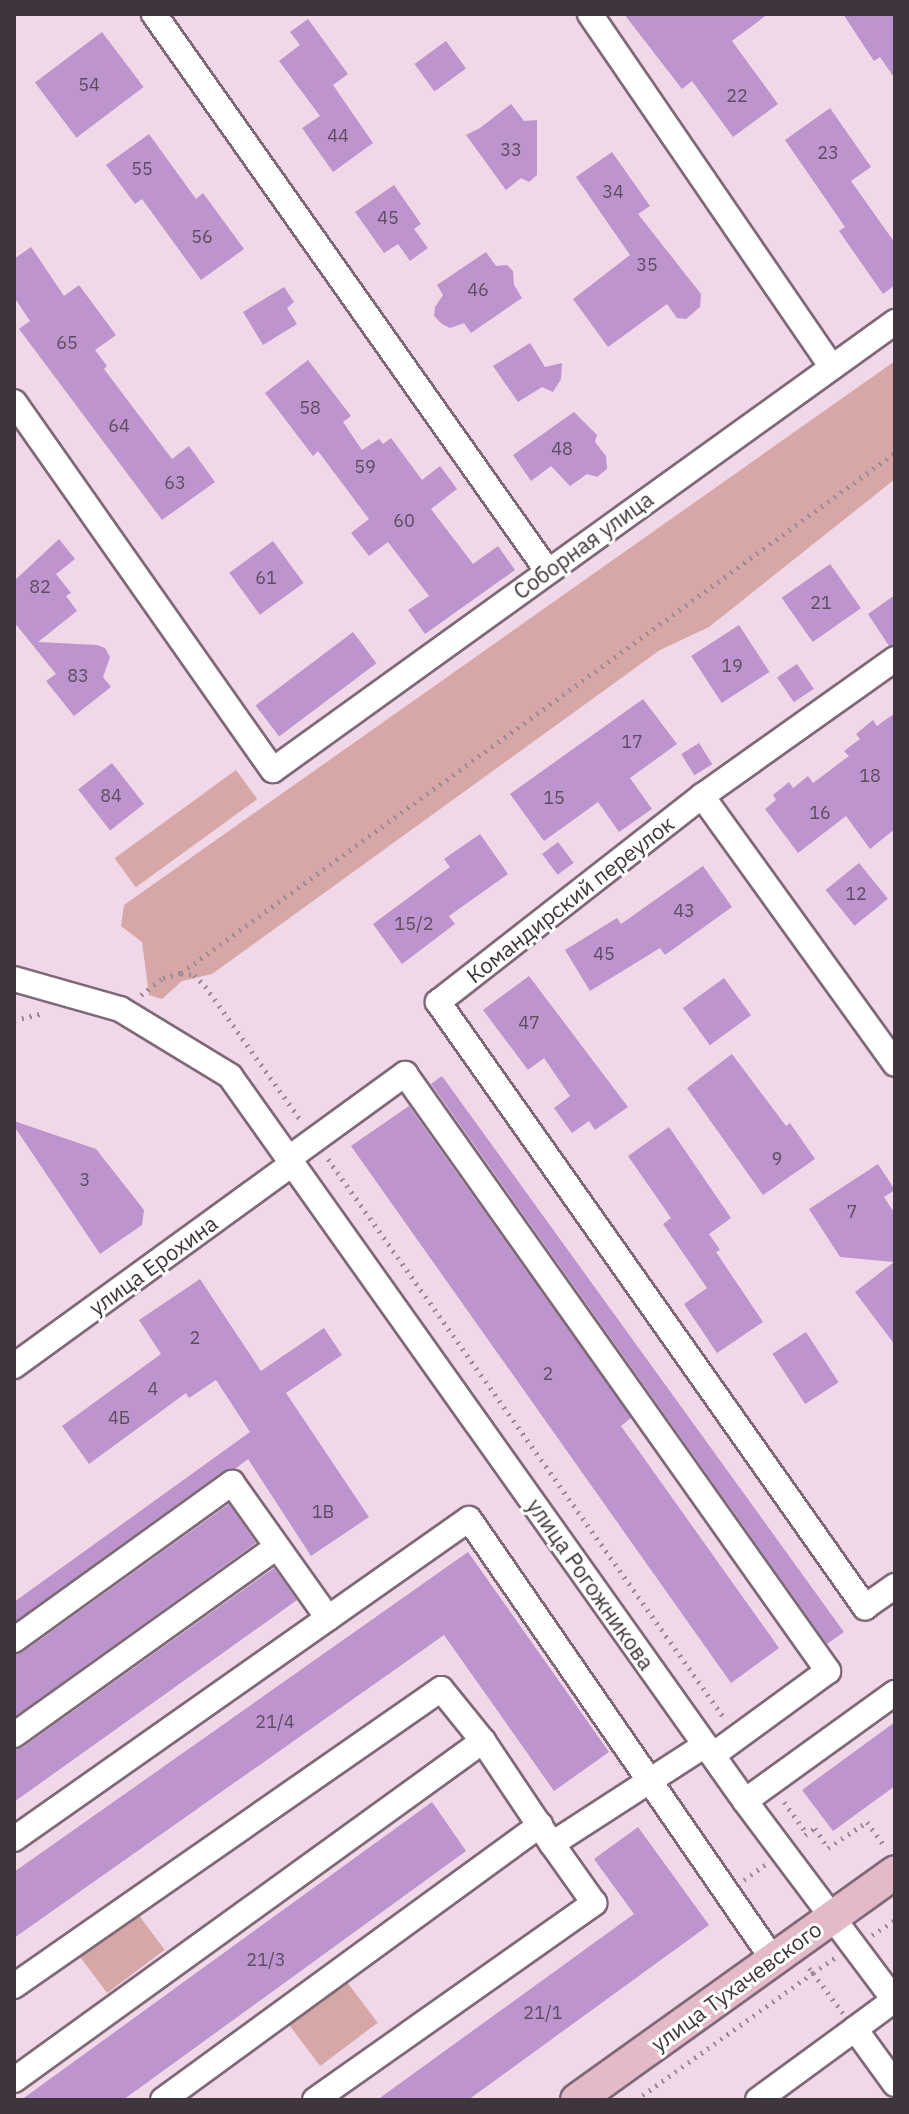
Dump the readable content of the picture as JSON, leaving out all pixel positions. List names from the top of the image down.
{
  "streets": {
    "main road": ["улица Тухачевского"],
    "street": [
      "Соборная улица",
      "Командирский переулок",
      "улица Ерохина",
      "улица Рогожникова"
    ]
  },
  "crossings": [
    ["улица Ерохина", "улица Рогожникова"],
    ["улица Рогожникова", "улица Тухачевского"]
  ],
  "house_numbers": [
    "54",
    "22",
    "44",
    "33",
    "23",
    "55",
    "34",
    "45",
    "56",
    "35",
    "46",
    "65",
    "58",
    "64",
    "48",
    "59",
    "63",
    "60",
    "61",
    "82",
    "21",
    "19",
    "83",
    "17",
    "18",
    "84",
    "15",
    "16",
    "12",
    "43",
    "15/2",
    "45",
    "47",
    "9",
    "3",
    "7",
    "2",
    "2",
    "4",
    "4Б",
    "1В",
    "21/4",
    "21/3",
    "21/1"
  ]
}
